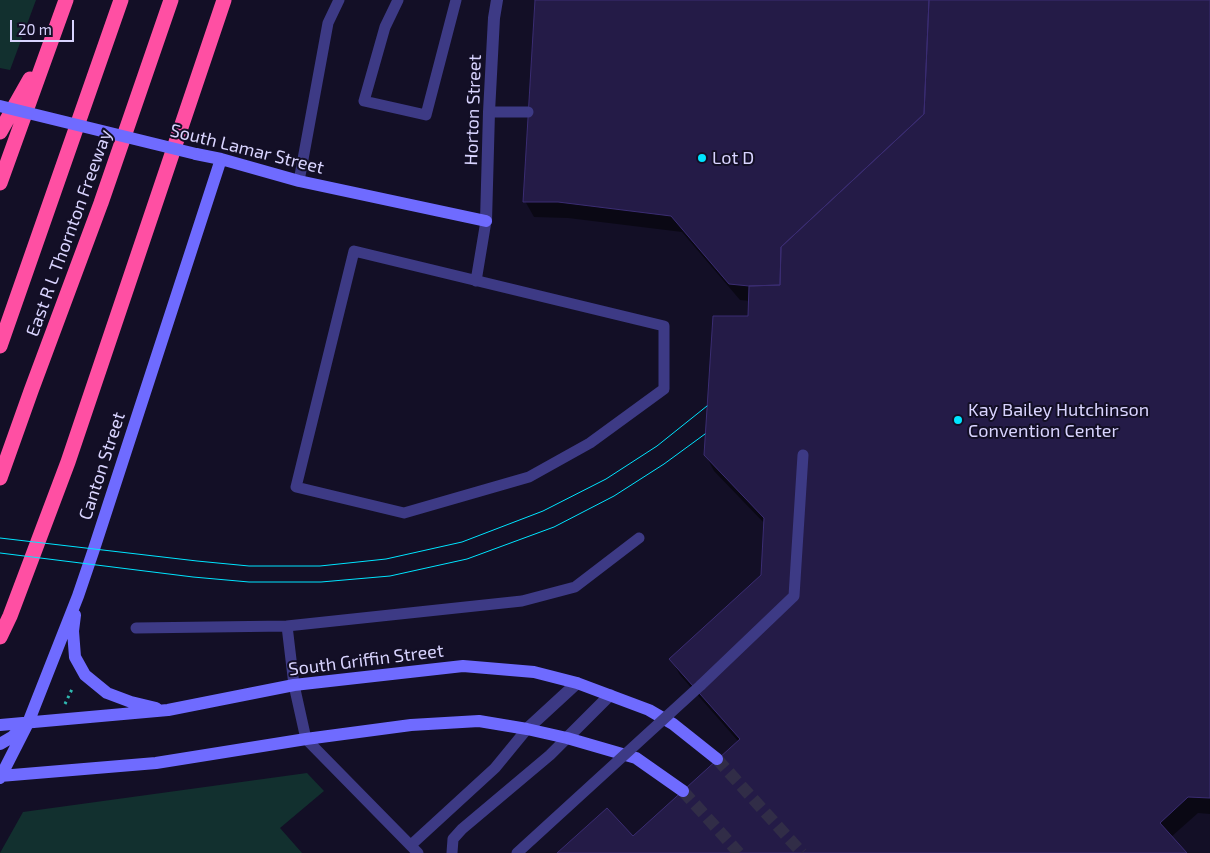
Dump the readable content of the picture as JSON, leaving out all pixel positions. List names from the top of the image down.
{
  "streets": {
    "highway": ["East R L Thornton Freeway"],
    "main road": ["South Lamar Street", "Canton Street", "South Griffin Street"],
    "street": ["Horton Street"]
  },
  "crossings": [
    ["Horton Street", "South Lamar Street"],
    ["South Lamar Street", "Canton Street"],
    ["Canton Street", "South Griffin Street"]
  ],
  "places": ["Lot D", "Kay Bailey Hutchinson Convention Center"],
  "scale_bar": "20 m"
}
